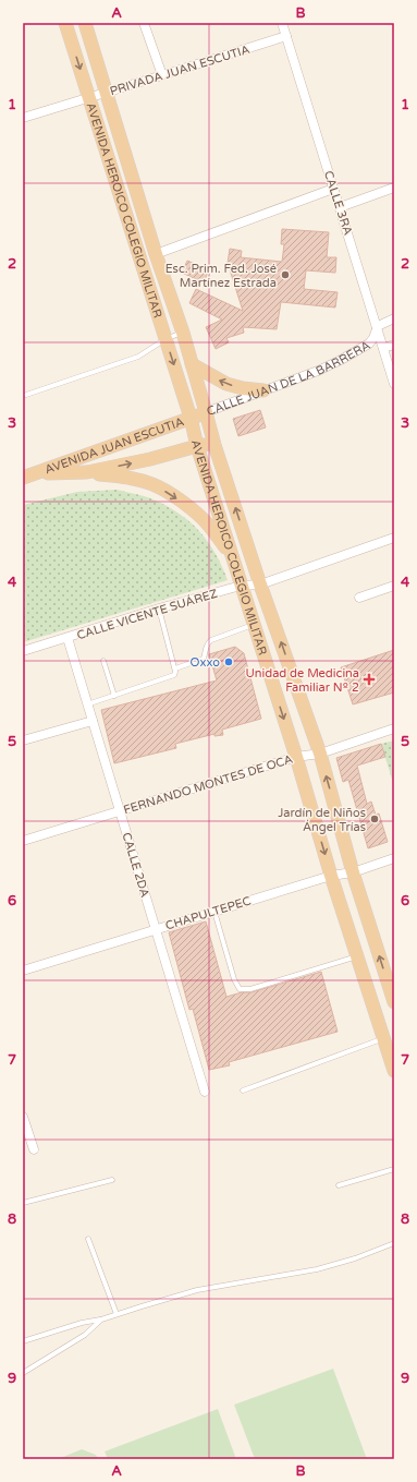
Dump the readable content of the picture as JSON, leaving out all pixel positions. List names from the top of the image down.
{
  "streets": {
    "main road": ["AVENIDA HEROICO COLEGIO MILITAR", "CALLE JUAN DE LA BARRERA", "AVENIDA JUAN ESCUTIA"],
    "street": [
      "PRIVADA JUAN ESCUTIA",
      "CALLE 3RA",
      "CALLE VICENTE SUÁREZ",
      "FERNANDO MONTES DE OCA",
      "CALLE 2DA",
      "CHAPULTEPEC"
    ]
  },
  "crossings": [
    ["PRIVADA JUAN ESCUTIA", "CALLE 3RA"],
    ["PRIVADA JUAN ESCUTIA", "AVENIDA HEROICO COLEGIO MILITAR"],
    ["CALLE 3RA", "CALLE JUAN DE LA BARRERA"],
    ["AVENIDA HEROICO COLEGIO MILITAR", "CALLE JUAN DE LA BARRERA"],
    ["AVENIDA HEROICO COLEGIO MILITAR", "AVENIDA JUAN ESCUTIA"],
    ["AVENIDA HEROICO COLEGIO MILITAR", "CALLE VICENTE SUÁREZ"],
    ["AVENIDA HEROICO COLEGIO MILITAR", "FERNANDO MONTES DE OCA"],
    ["AVENIDA HEROICO COLEGIO MILITAR", "CHAPULTEPEC"],
    ["CALLE JUAN DE LA BARRERA", "AVENIDA JUAN ESCUTIA"],
    ["CALLE VICENTE SUÁREZ", "CALLE 2DA"],
    ["FERNANDO MONTES DE OCA", "CALLE 2DA"],
    ["CALLE 2DA", "CHAPULTEPEC"]
  ],
  "places": {
    "other": ["Esc. Prim. Fed. José Martínez Estrada", "Oxxo", "Jardín de Niños Ángel Trías"],
    "health": ["Unidad de Medicina Familiar Nº 2"]
  },
  "grid": {
    "columns": ["A", "B"],
    "rows": [
      "1",
      "2",
      "3",
      "4",
      "5",
      "6",
      "7",
      "8",
      "9"
    ]
  }
}
